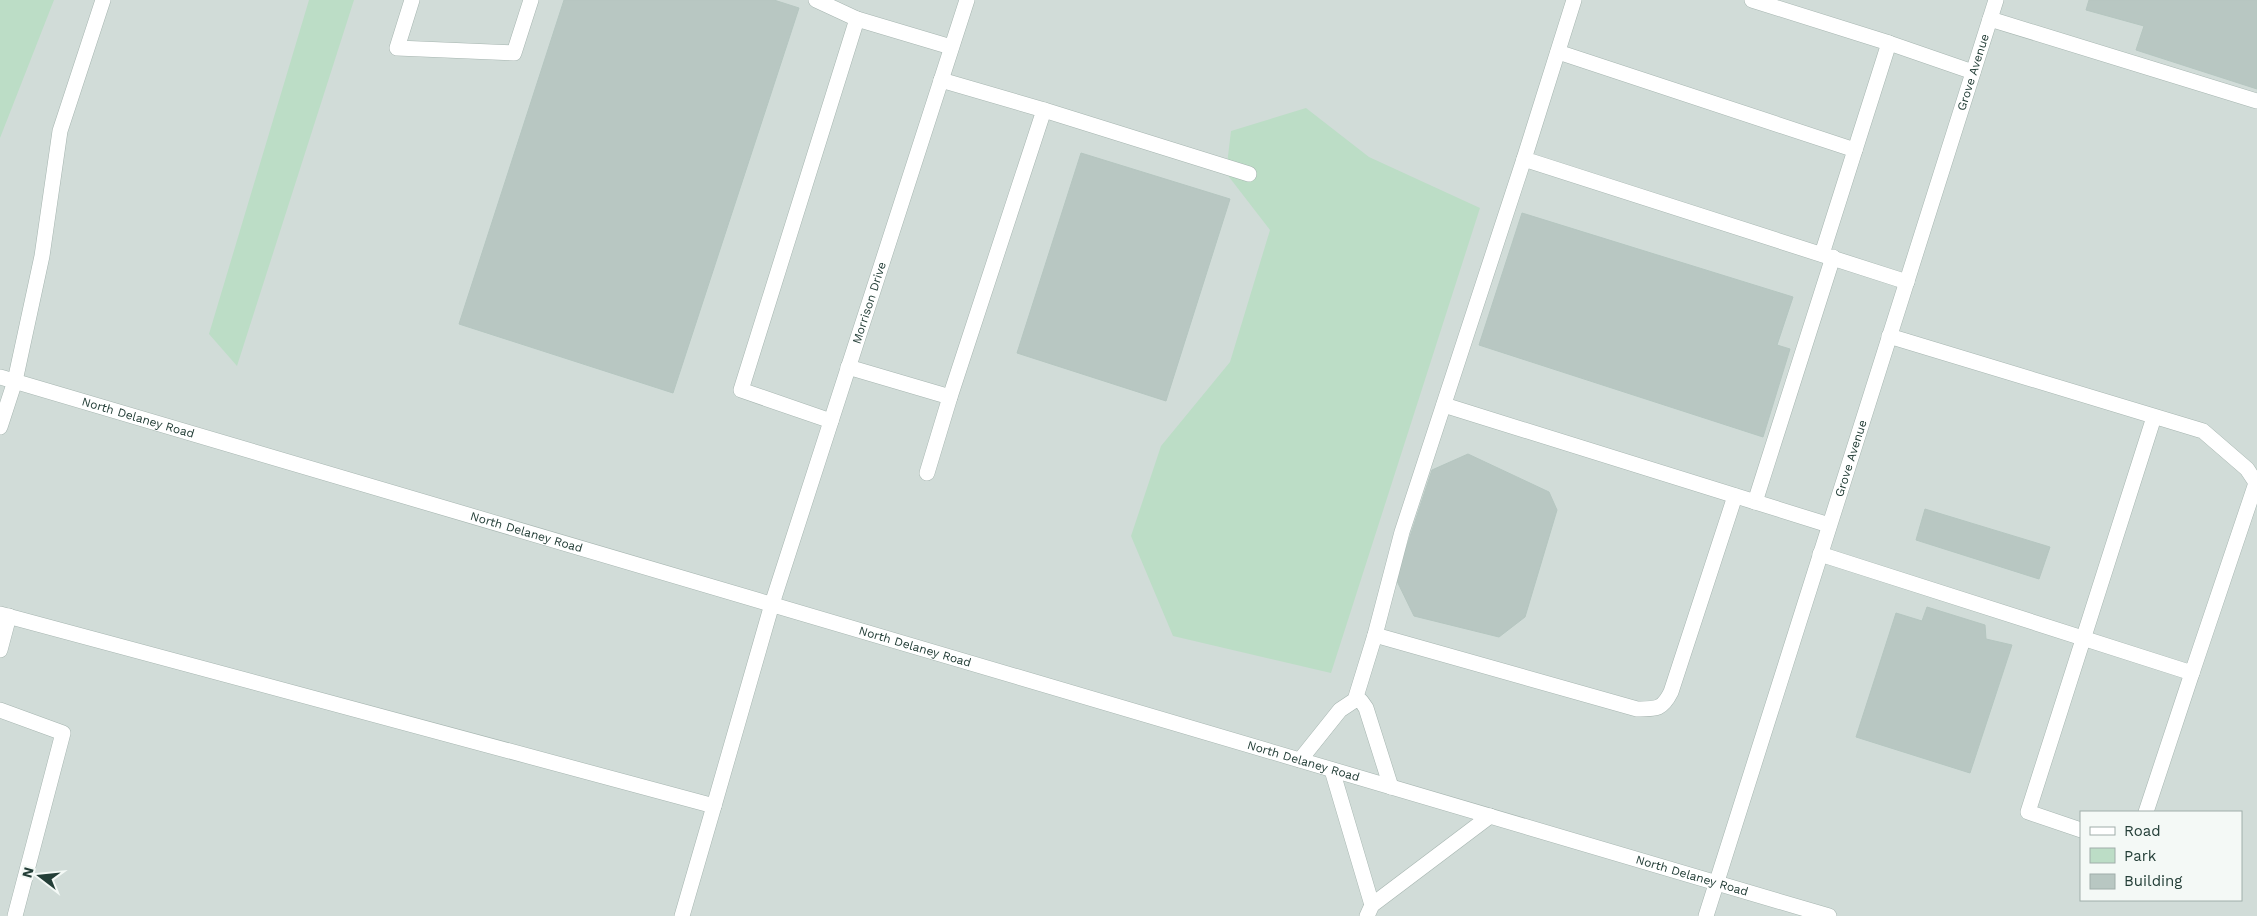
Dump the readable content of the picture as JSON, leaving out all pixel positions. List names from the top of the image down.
{
  "streets": {
    "street": ["Grove Avenue", "Morrison Drive", "North Delaney Road"]
  },
  "crossings": [
    ["Grove Avenue", "North Delaney Road"],
    ["Morrison Drive", "North Delaney Road"]
  ],
  "legend": ["Road", "Park", "Building"],
  "north": "left"
}
